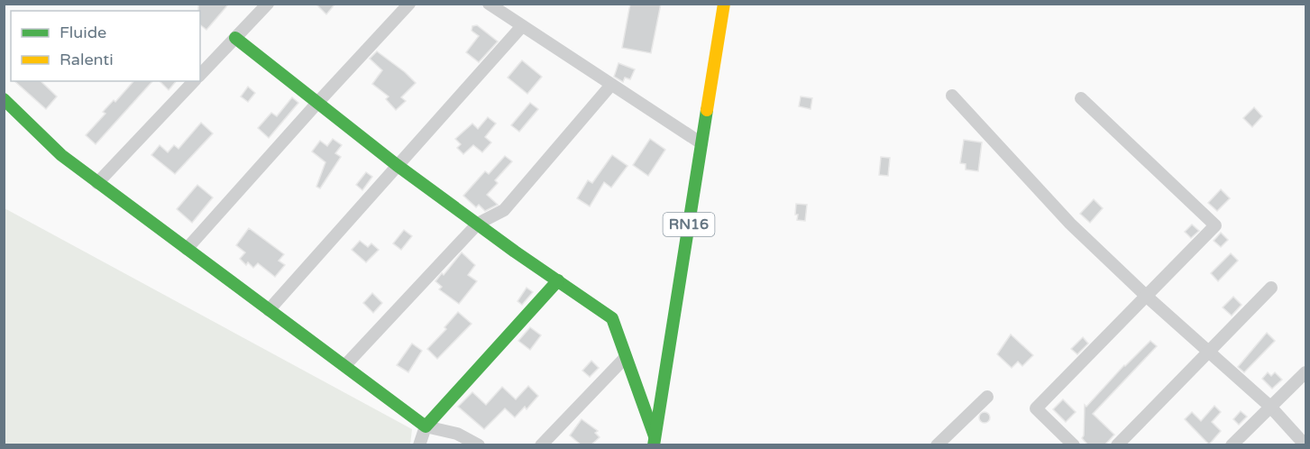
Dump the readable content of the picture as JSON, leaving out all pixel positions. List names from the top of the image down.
{
  "streets": {
    "street": ["RN16"]
  },
  "legend": ["Fluide", "Ralenti"]
}
